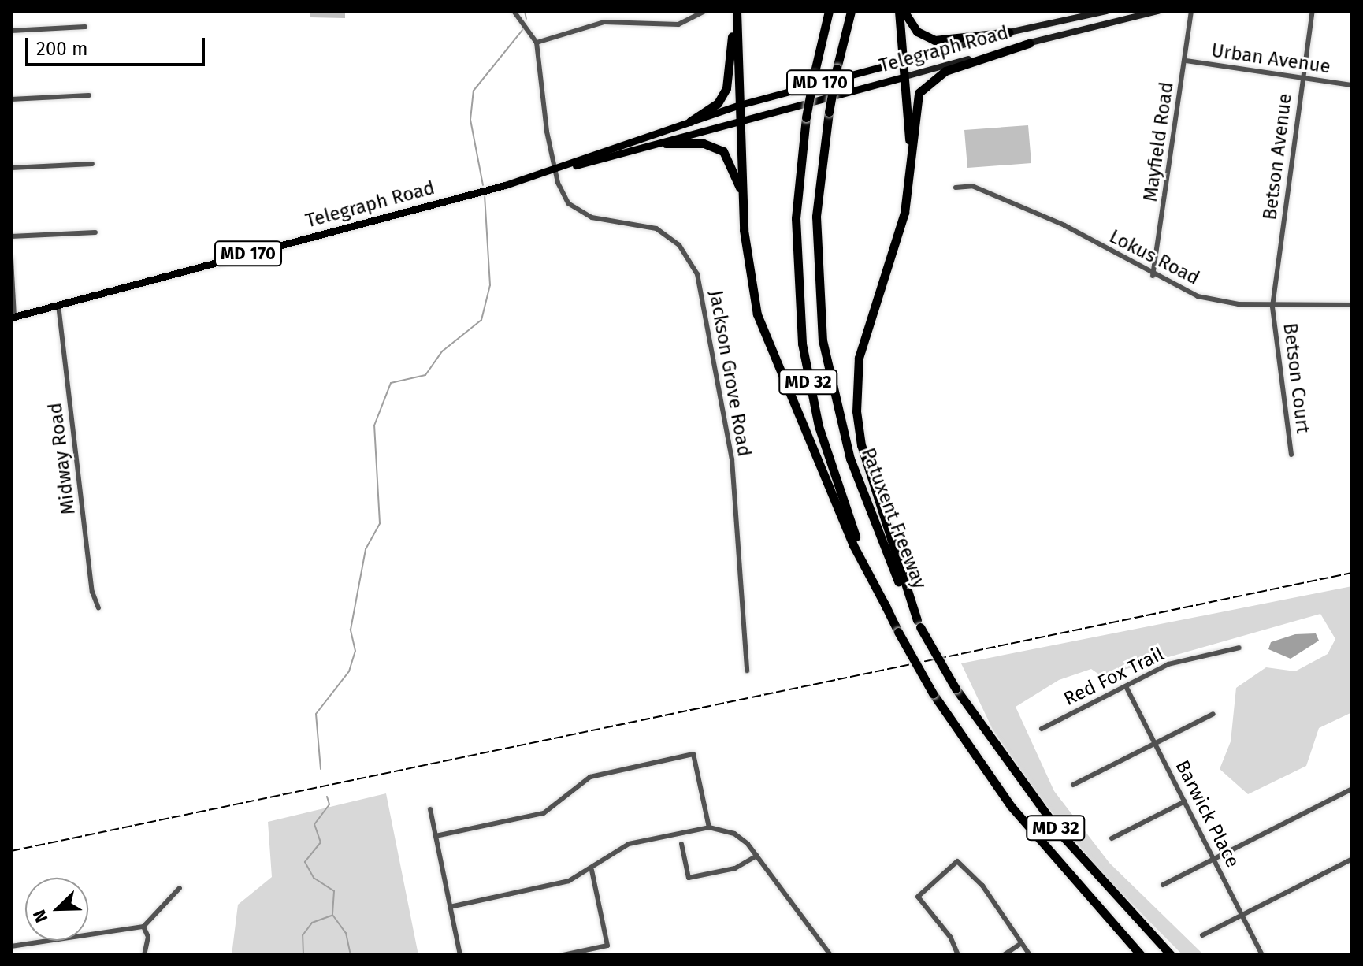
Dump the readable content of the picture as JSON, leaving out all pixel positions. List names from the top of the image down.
{
  "streets": {
    "highway": ["MD 32", "Patuxent Freeway"],
    "main road": ["Telegraph Road", "MD 170"],
    "street": [
      "Urban Avenue",
      "Mayfield Road",
      "Betson Avenue",
      "Lokus Road",
      "Jackson Grove Road",
      "Betson Court",
      "Midway Road",
      "Red Fox Trail",
      "Barwick Place"
    ]
  },
  "crossings": [
    ["Telegraph Road", "Jackson Grove Road"],
    ["Telegraph Road", "Midway Road"],
    ["Urban Avenue", "Mayfield Road"],
    ["Urban Avenue", "Betson Avenue"],
    ["Mayfield Road", "Lokus Road"],
    ["Betson Avenue", "Lokus Road"],
    ["Betson Avenue", "Betson Court"],
    ["Lokus Road", "Betson Court"],
    ["Red Fox Trail", "Barwick Place"]
  ],
  "scale_bar": "200 m",
  "north": "bottom left"
}
